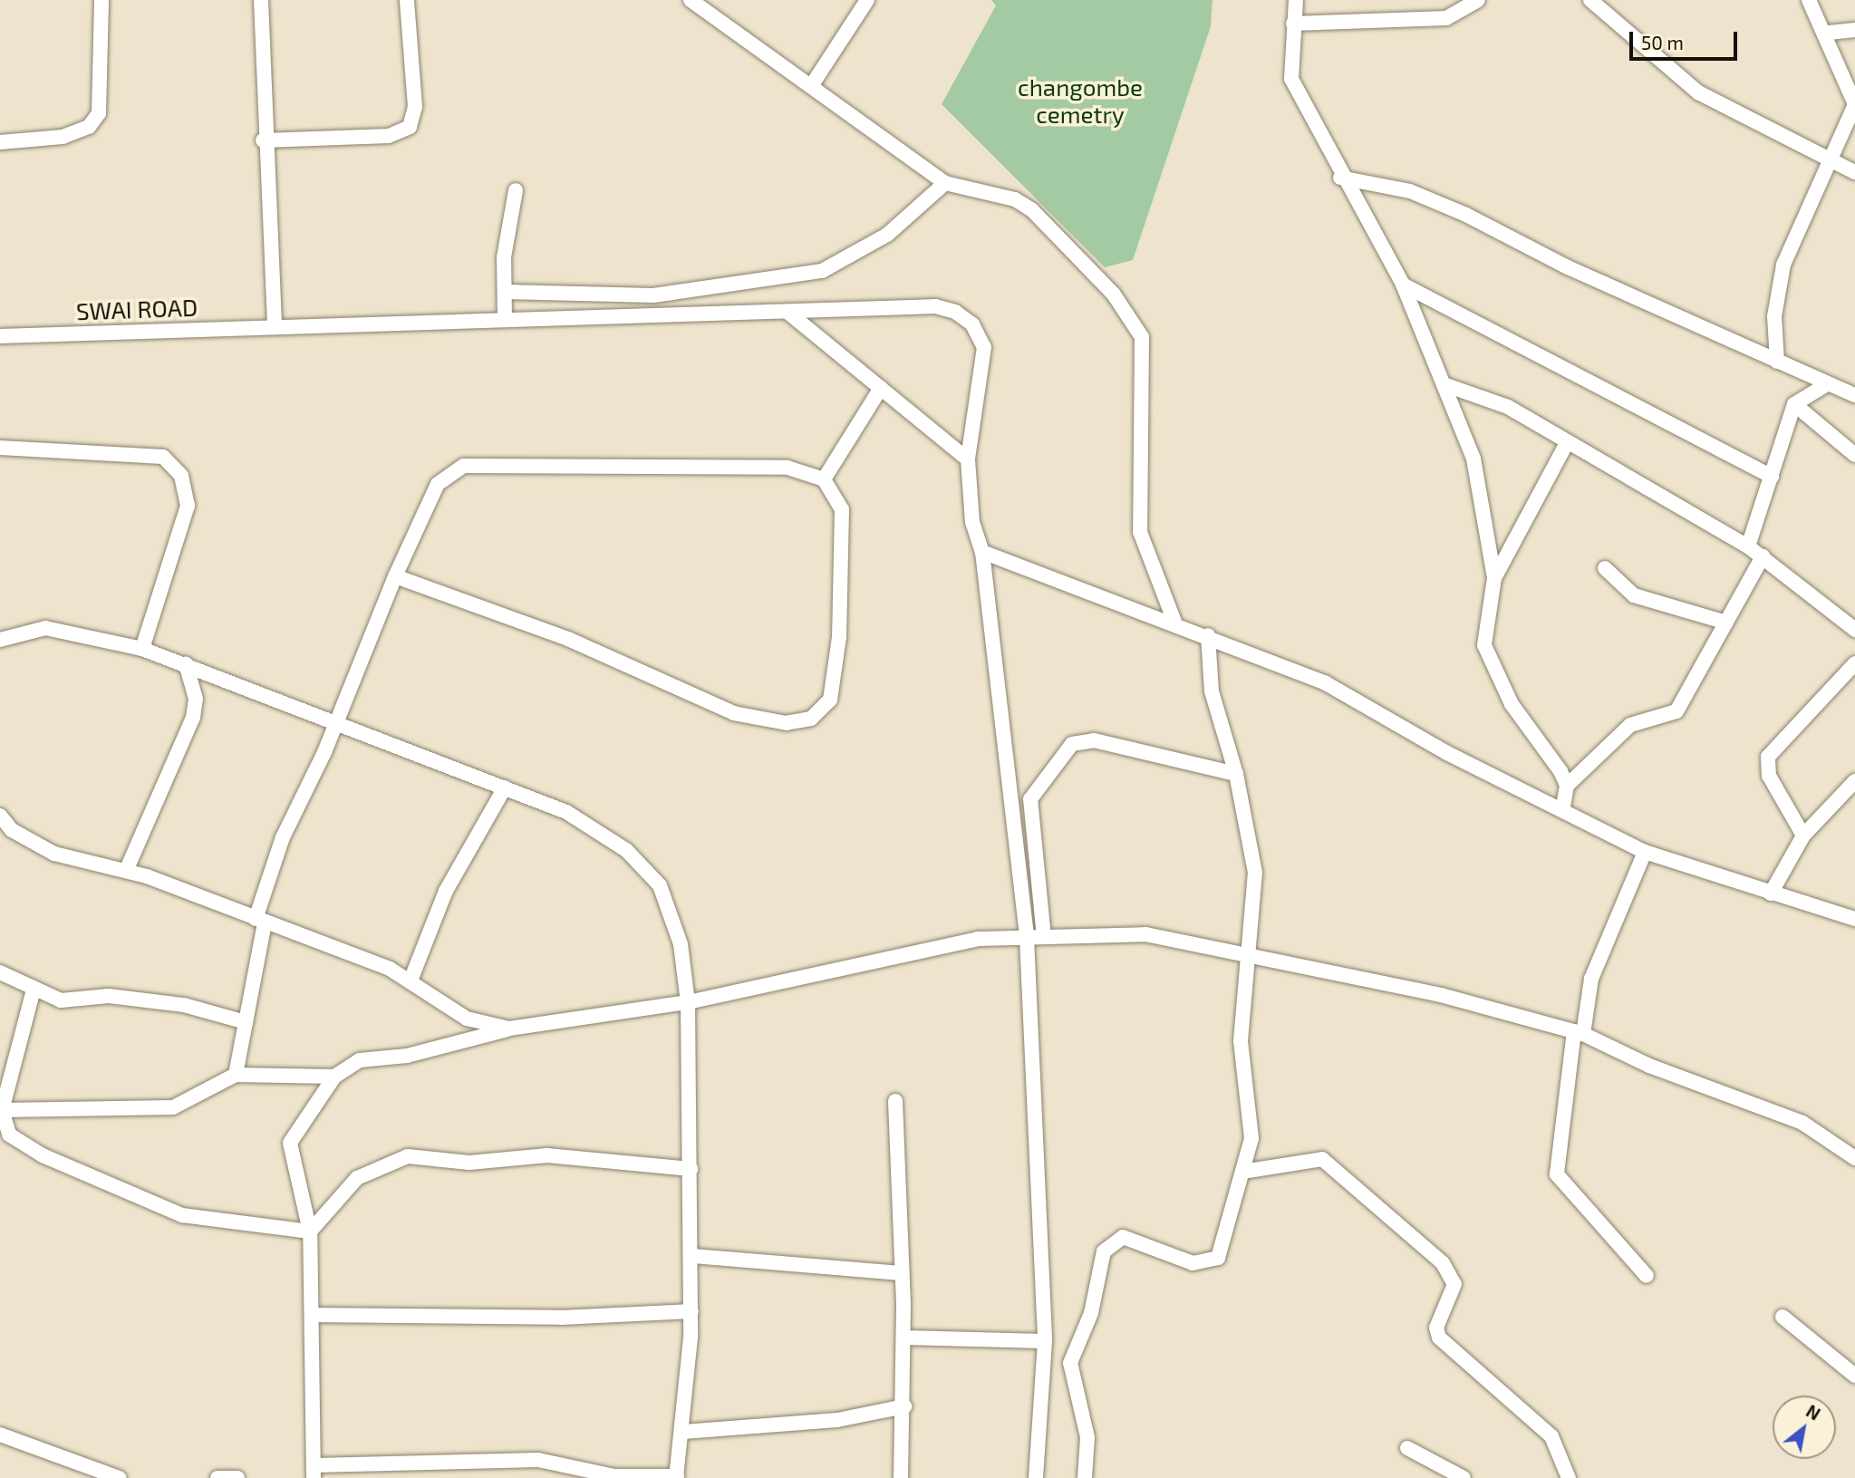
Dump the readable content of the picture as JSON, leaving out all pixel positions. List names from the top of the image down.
{
  "streets": {
    "street": ["SWAI ROAD"]
  },
  "parks": ["changombe cemetry"],
  "scale_bar": "50 m",
  "north": "top right"
}
